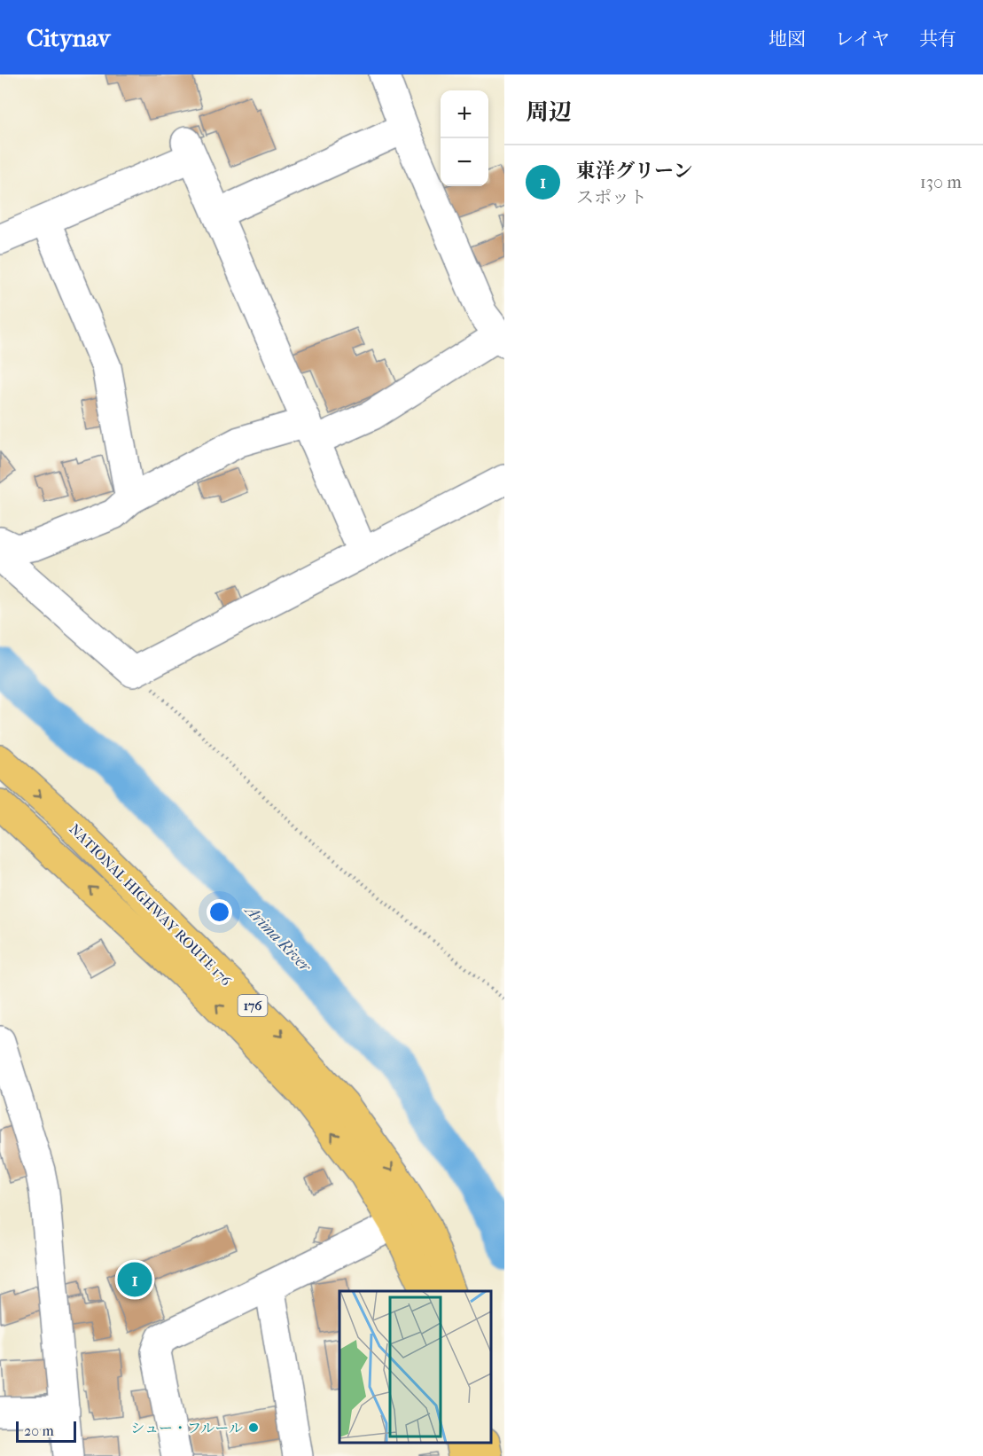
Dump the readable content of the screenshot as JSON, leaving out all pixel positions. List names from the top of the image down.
{
  "streets": {
    "highway": ["NATIONAL HIGHWAY ROUTE 176", "176"]
  },
  "water": ["Arima River"],
  "places": ["シュー・フルール"],
  "scale_bar": "20 m",
  "page": {
    "header": "Citynav",
    "nav": ["地図", "レイヤ", "共有"],
    "heading": "周辺",
    "map_buttons": ["+", "−"],
    "list": [
      {
        "mark": "1",
        "name": "東洋グリーン",
        "note": "スポット",
        "value": "130 m"
      }
    ],
    "pins": "1",
    "scale": "20 m"
  }
}
